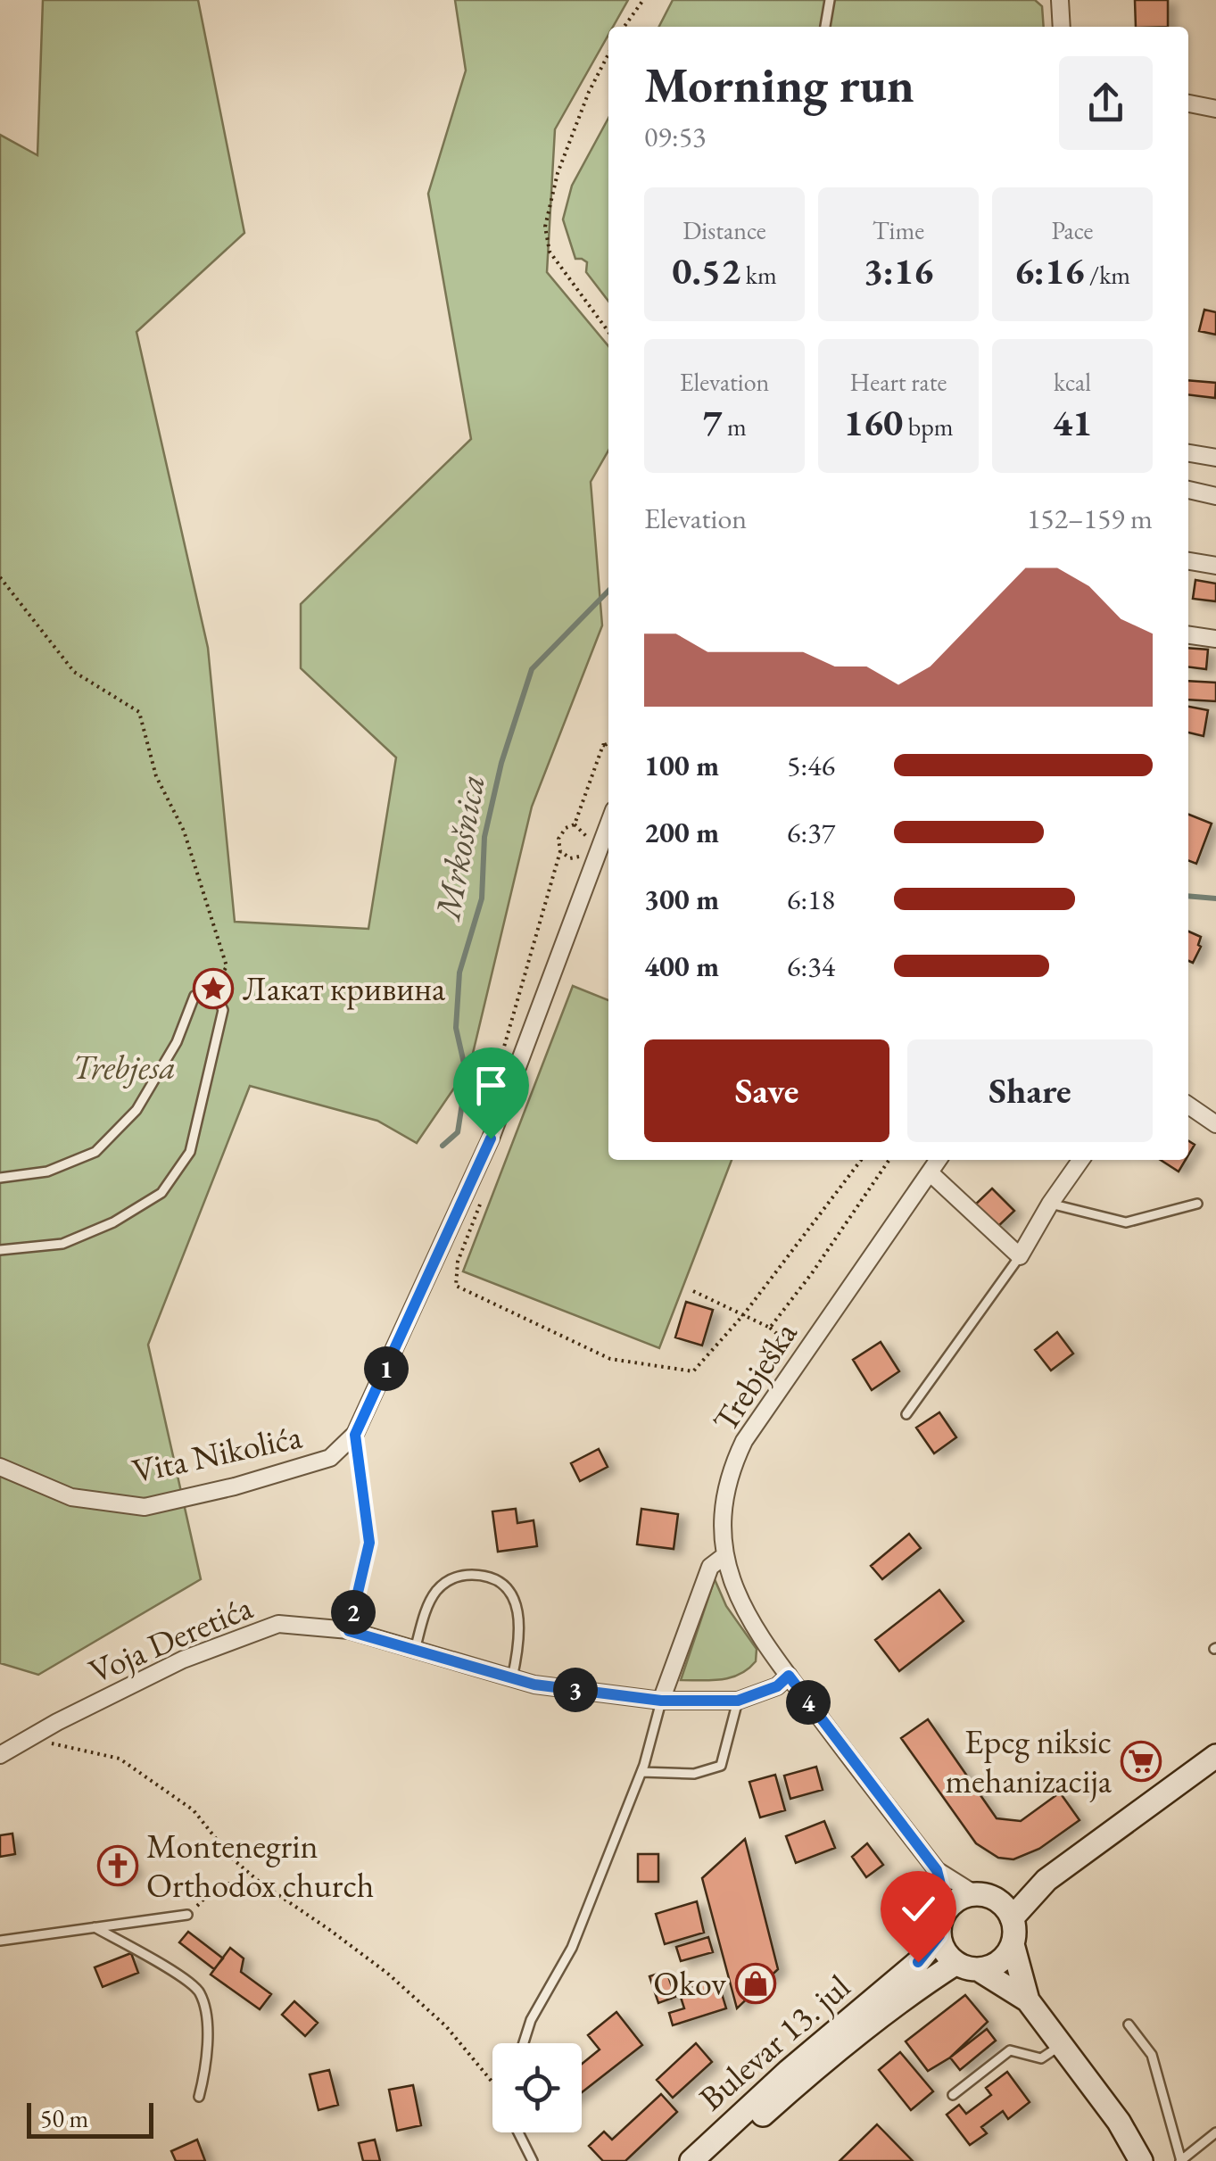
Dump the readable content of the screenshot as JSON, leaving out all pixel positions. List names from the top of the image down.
{
  "streets": {
    "main road": ["Bulevar 13. jul"],
    "street": ["Trebješka", "Vita Nikolića", "Voja Deretića"]
  },
  "crossings": [
    ["Trebješka", "Voja Deretića"]
  ],
  "water": ["Mrkošnica"],
  "parks": ["Trebjesa"],
  "places": {
    "place": ["Лакат кривина"],
    "supermarket": ["Epcg niksic mehanizacija"],
    "church": ["Montenegrin Orthodox church"],
    "shop": ["Okov"]
  },
  "scale_bar": "50 m",
  "page": {
    "heading": ["Morning run", "09:53"],
    "stats": [
      ["Distance", "0.52 km"],
      ["Time", "3:16"],
      ["Pace", "6:16 /km"],
      ["Elevation", "7 m"],
      ["Heart rate", "160 bpm"],
      ["kcal", "41"]
    ],
    "chart": ["Elevation", "152–159 m"],
    "list": [
      {
        "name": "100 m",
        "note": "5:46"
      },
      {
        "name": "200 m",
        "note": "6:37"
      },
      {
        "name": "300 m",
        "note": "6:18"
      },
      {
        "name": "400 m",
        "note": "6:34"
      }
    ],
    "buttons": ["Save", "Share"],
    "pins": [
      "1",
      "2",
      "3",
      "4"
    ],
    "scale": "50 m"
  }
}
